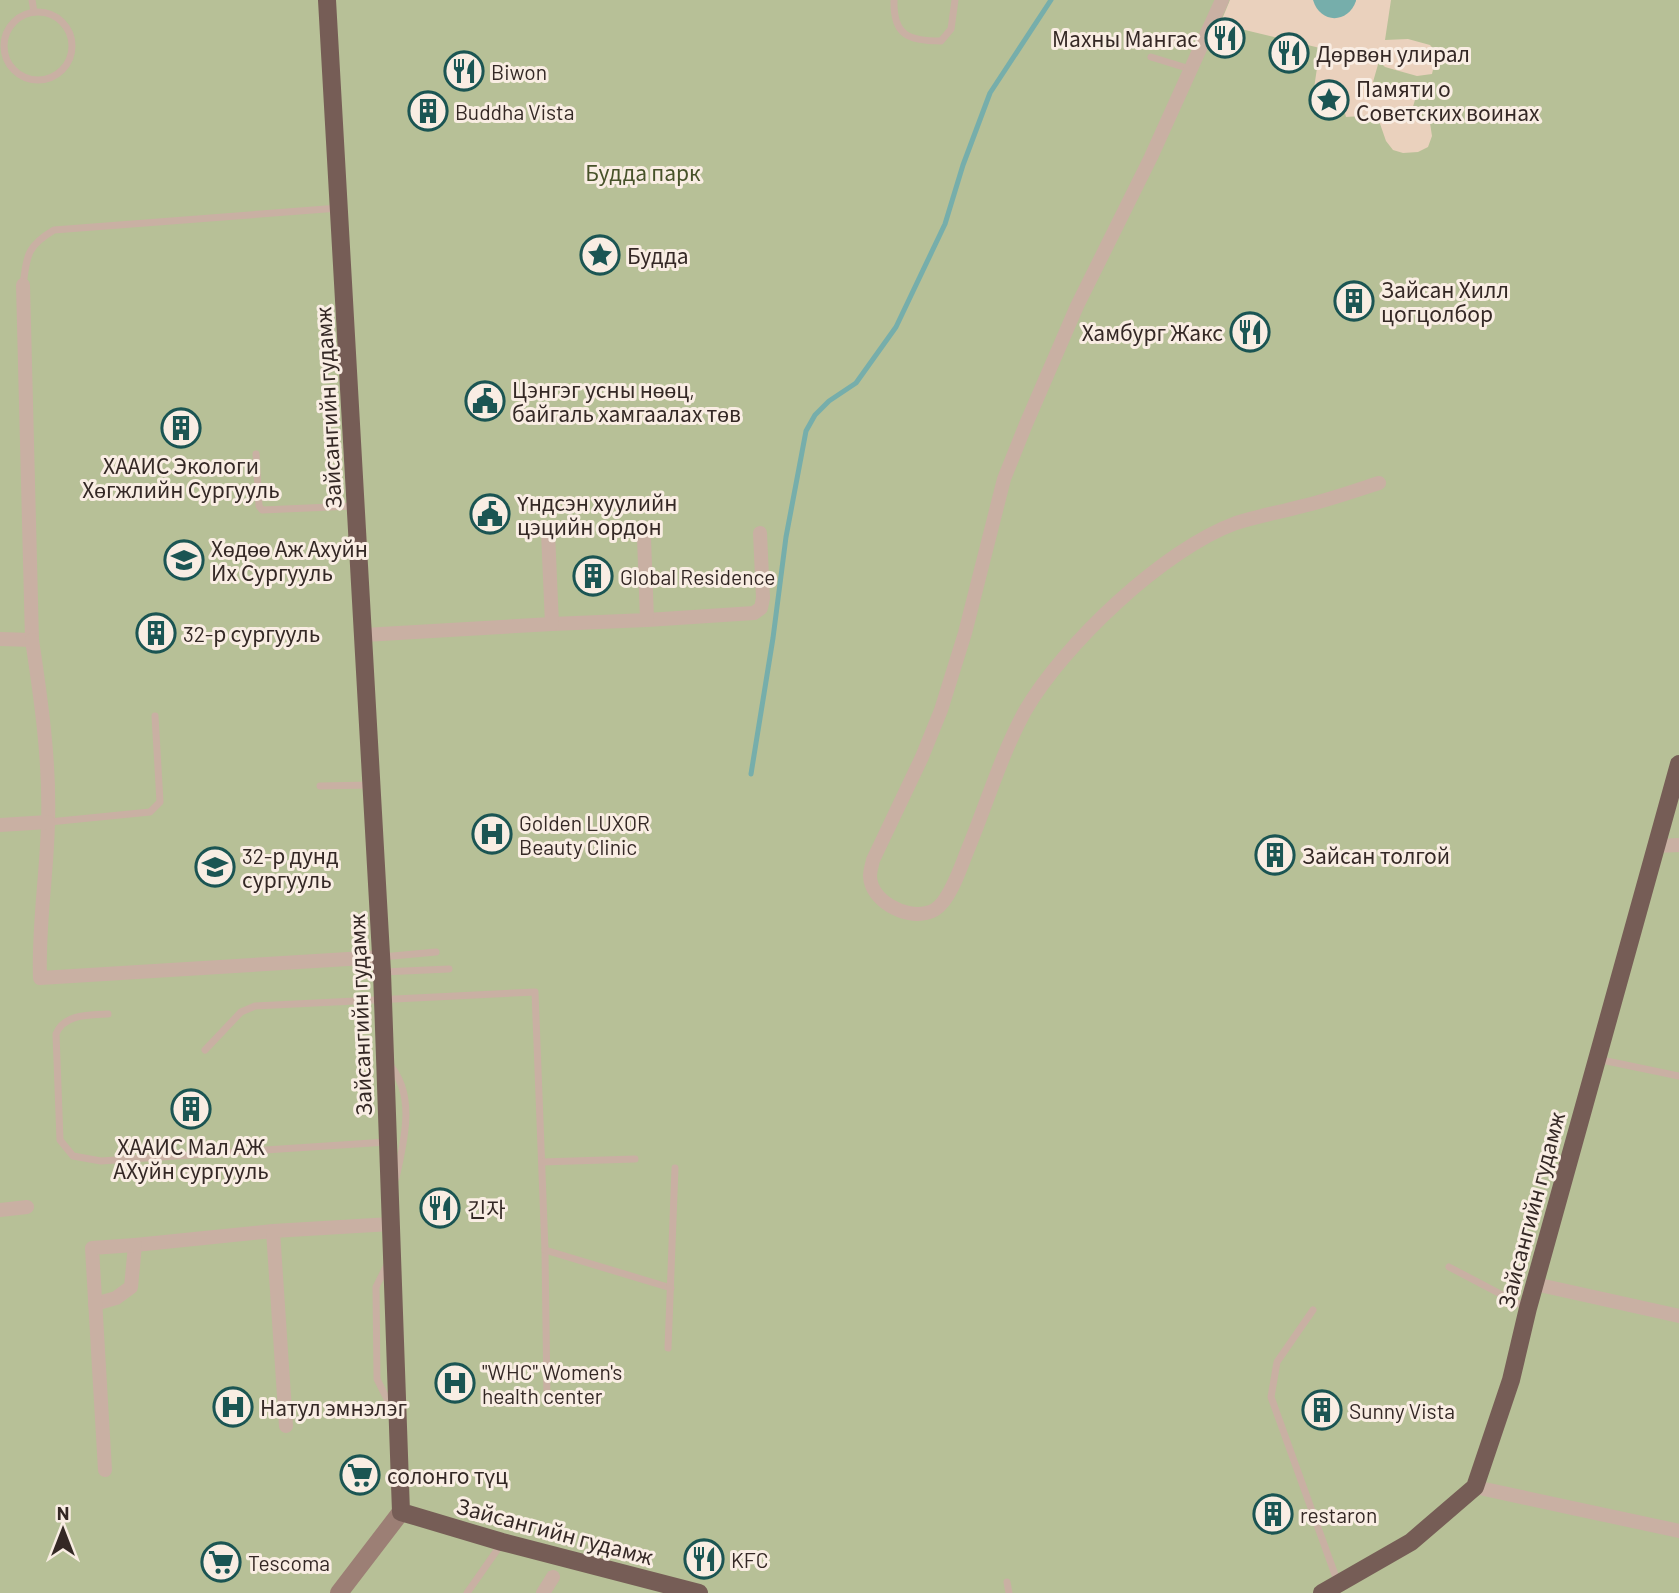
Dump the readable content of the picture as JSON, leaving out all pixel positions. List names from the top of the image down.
{
  "streets": {
    "main road": ["Зайсангийн гудамж"]
  },
  "parks": ["Будда парк"],
  "places": {
    "restaurant": [
      "Махны Мангас",
      "Дөрвөн улирал",
      "Biwon",
      "Хамбург Жакс",
      "긴자",
      "KFC"
    ],
    "place": ["Памяти о Советских воинах", "Будда"],
    "building": [
      "Buddha Vista",
      "Зайсан Хилл цогцолбор",
      "ХААИС Экологи Хөгжлийн Сургууль",
      "Global Residence",
      "32-р сургууль",
      "Зайсан толгой",
      "ХААИС Мал АЖ АХуйн сургууль",
      "Sunny Vista",
      "restaron"
    ],
    "public building": ["Цэнгэг усны нөөц, байгаль хамгаалах төв", "Үндсэн хуулийн цэцийн ордон"],
    "school or university": ["Хөдөө Аж Ахуйн Их Сургууль", "32-р дунд сургууль"],
    "hospital": ["Golden LUXOR Beauty Clinic", "\"WHC\" Women's health center", "Натул эмнэлэг"],
    "supermarket": ["солонго түц", "Tescoma"]
  },
  "north": "top"
}
